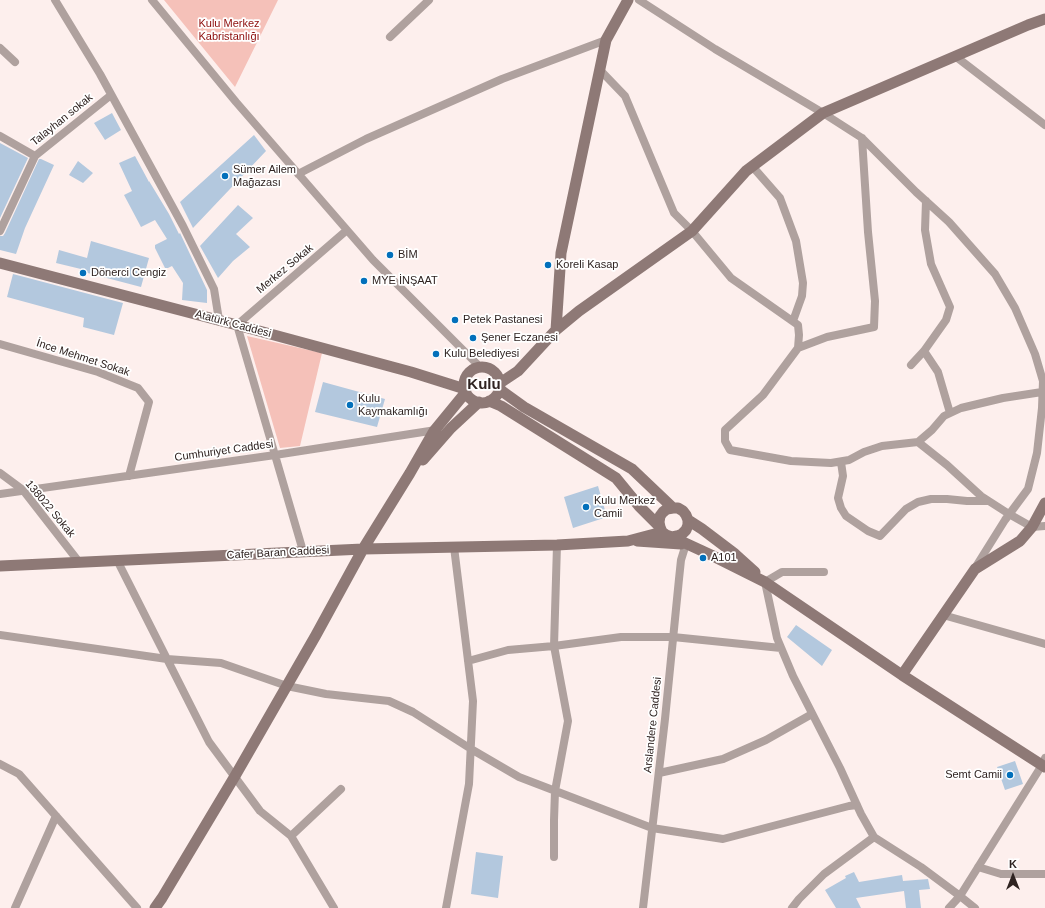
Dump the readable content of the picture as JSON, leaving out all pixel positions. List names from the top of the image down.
{
  "streets": {
    "street": [
      "Talayhan sokak",
      "Merkez Sokak",
      "Atatürk Caddesi",
      "İnce Mehmet Sokak",
      "Cumhuriyet Caddesi",
      "138022 Sokak",
      "Cafer Baran Caddesi",
      "Arslandere Caddesi"
    ]
  },
  "crossings": [
    ["Merkez Sokak", "Atatürk Caddesi"],
    ["İnce Mehmet Sokak", "Cumhuriyet Caddesi"],
    ["Cumhuriyet Caddesi", "138022 Sokak"],
    ["138022 Sokak", "Cafer Baran Caddesi"]
  ],
  "districts": ["Kulu"],
  "parks": ["Kulu Merkez Kabristanlığı"],
  "places": [
    "Sümer Ailem Mağazası",
    "BİM",
    "Koreli Kasap",
    "Dönerci Cengiz",
    "MYE İNŞAAT",
    "Petek Pastanesi",
    "Şener Eczanesi",
    "Kulu Belediyesi",
    "Kulu Kaymakamlığı",
    "Kulu Merkez Camii",
    "A101",
    "Semt Camii"
  ],
  "north": "top"
}
